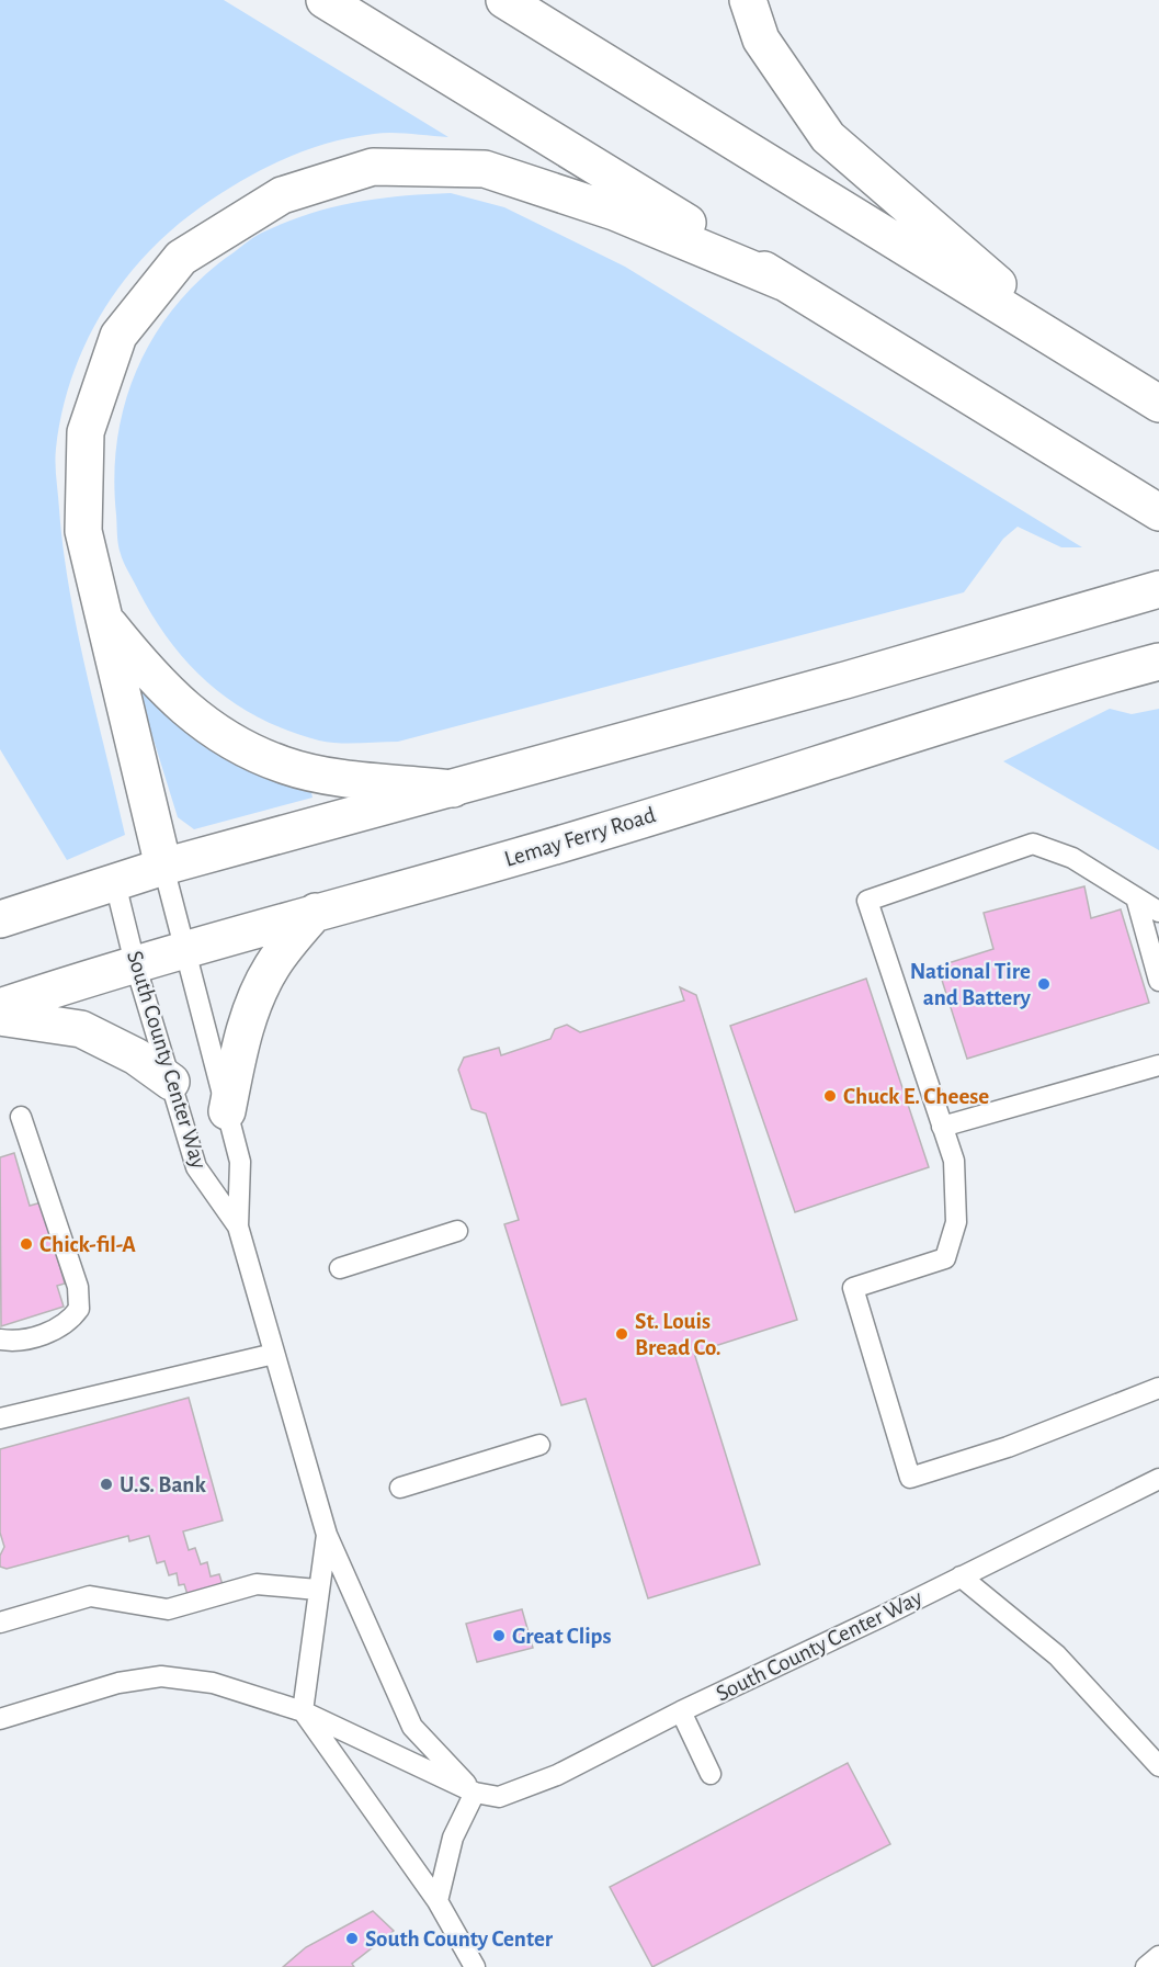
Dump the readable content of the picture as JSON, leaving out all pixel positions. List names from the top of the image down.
{
  "streets": {
    "main road": ["Lemay Ferry Road"],
    "lane": ["South County Center Way"]
  },
  "crossings": [
    ["Lemay Ferry Road", "South County Center Way"]
  ],
  "places": [
    "National Tire and Battery",
    "Chuck E. Cheese",
    "Chick-fil-A",
    "St. Louis Bread Co.",
    "U.S. Bank",
    "Great Clips",
    "South County Center"
  ]
}
